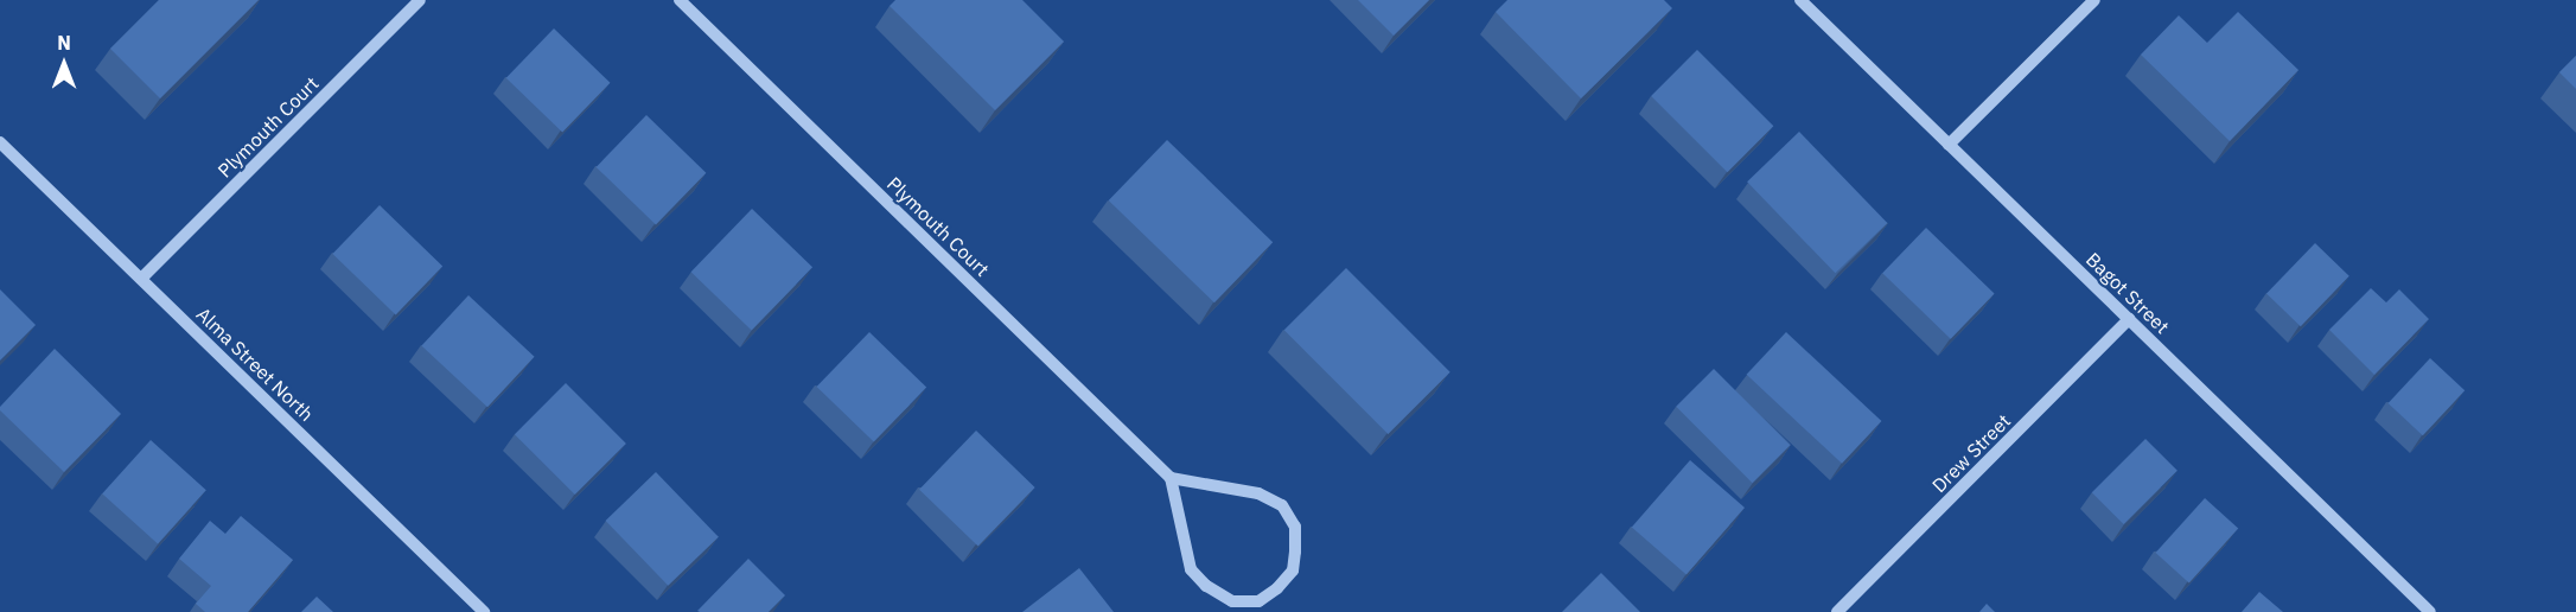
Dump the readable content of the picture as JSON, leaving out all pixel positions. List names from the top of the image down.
{
  "streets": {
    "street": [
      "Plymouth Court",
      "Bagot Street",
      "Alma Street North",
      "Drew Street"
    ]
  },
  "crossings": [
    ["Plymouth Court", "Alma Street North"],
    ["Bagot Street", "Drew Street"]
  ],
  "north": "top"
}
